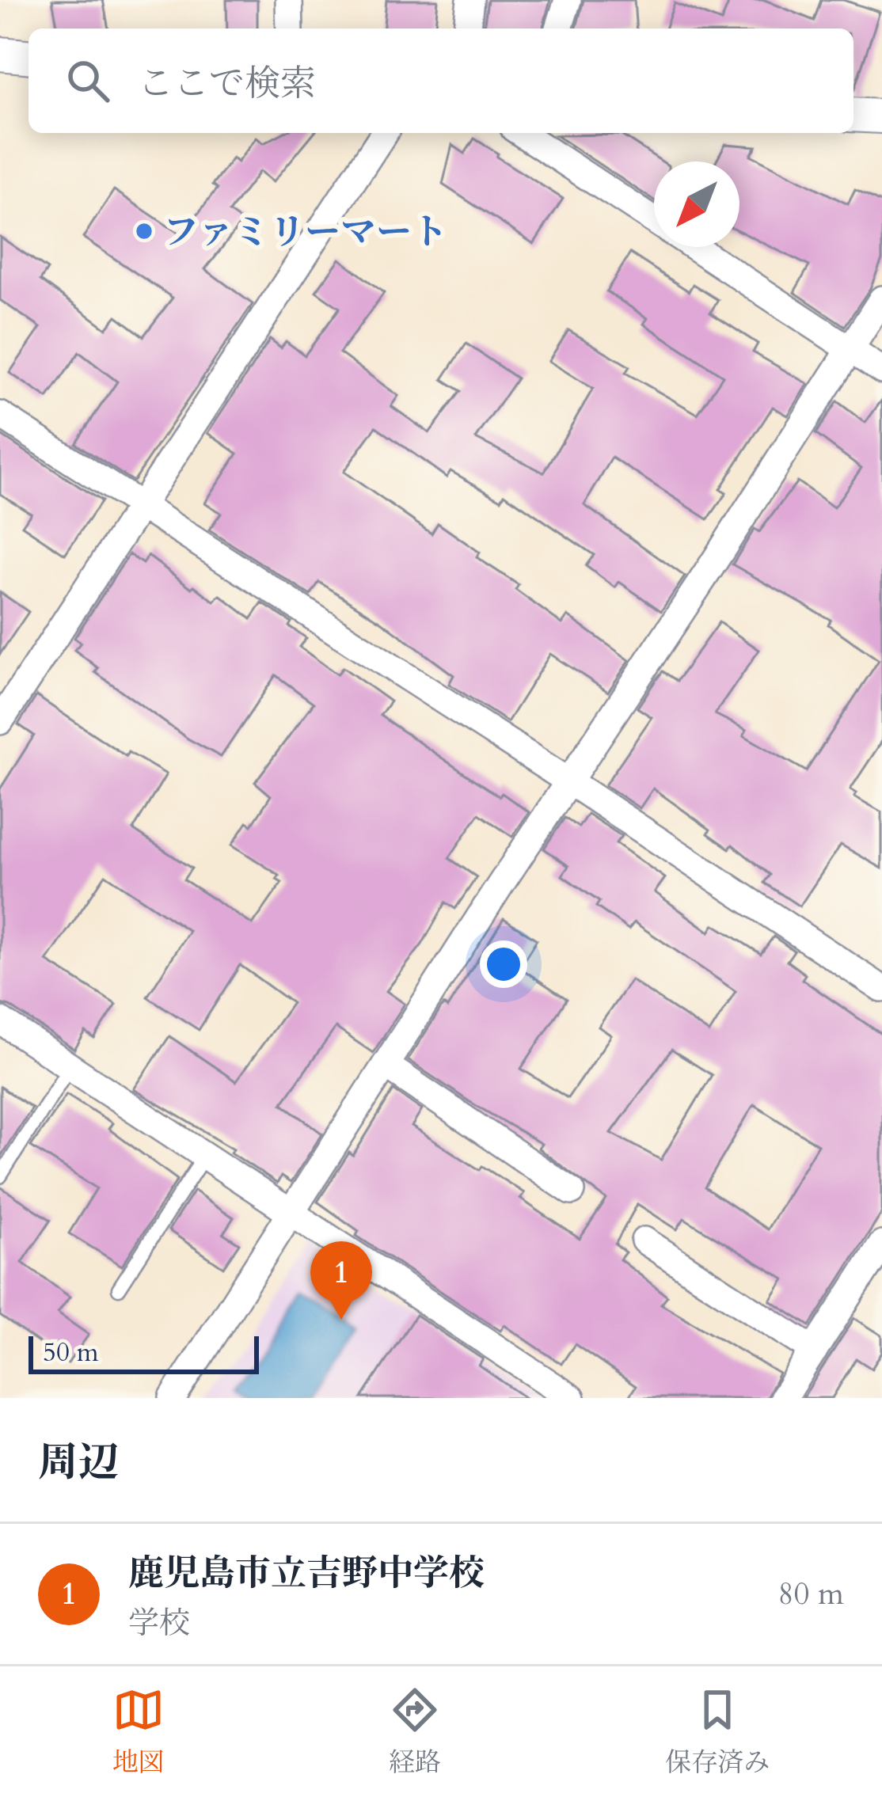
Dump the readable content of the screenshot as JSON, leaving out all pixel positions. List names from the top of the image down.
{
  "places": ["ファミリーマート"],
  "scale_bar": "50 m",
  "north": "bottom left",
  "page": {
    "search": "ここで検索",
    "pins": "1",
    "scale": "50 m",
    "heading": "周辺",
    "list": [
      {
        "mark": "1",
        "name": "鹿児島市立吉野中学校",
        "note": "学校",
        "value": "80 m"
      }
    ],
    "nav": ["地図", "経路", "保存済み"]
  }
}
